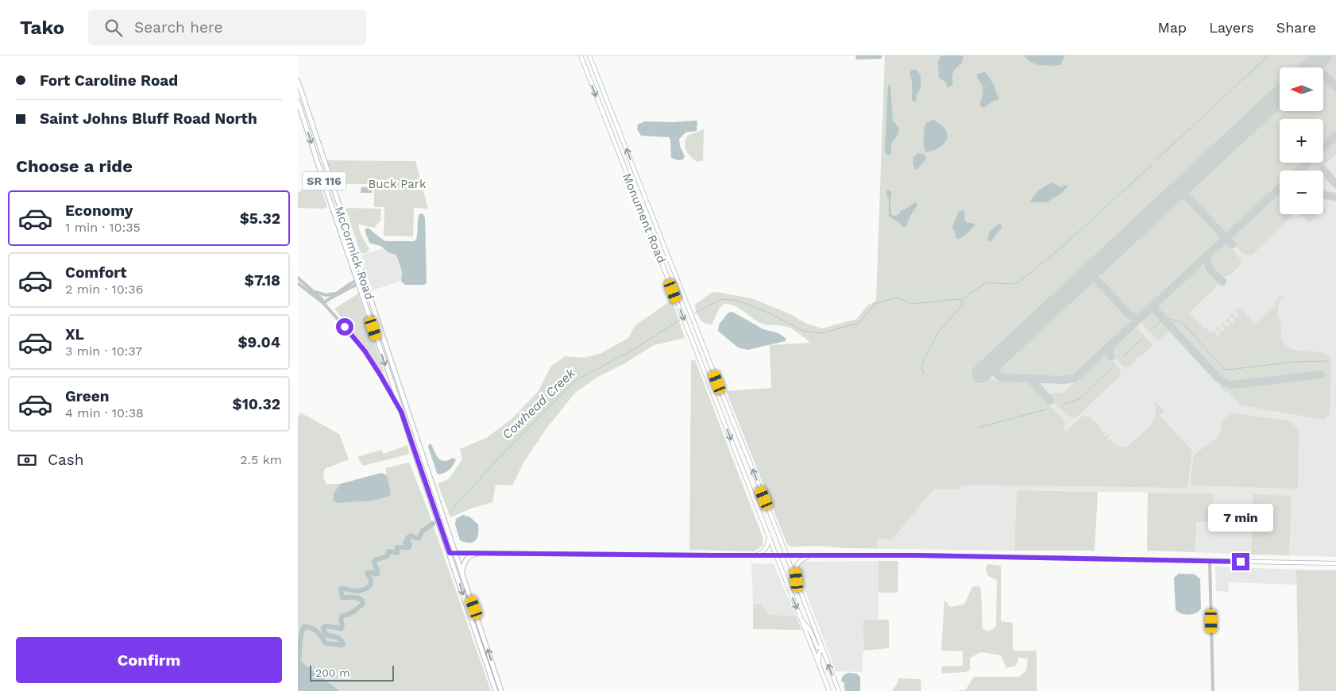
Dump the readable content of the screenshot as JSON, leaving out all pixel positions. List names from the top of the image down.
{
  "streets": {
    "main road": ["SR 116", "Monument Road", "McCormick Road"]
  },
  "crossings": [
    ["SR 116", "McCormick Road"]
  ],
  "water": ["Cowhead Creek"],
  "parks": ["Buck Park"],
  "scale_bar": "200 m",
  "north": "left",
  "page": {
    "header": "Tako",
    "search": "Search here",
    "nav": ["Map", "Layers", "Share"],
    "banner": ["Fort Caroline Road", "Saint Johns Bluff Road North"],
    "map_buttons": ["+", "−"],
    "heading": "Choose a ride",
    "list": [
      {
        "name": "Economy",
        "note": "1 min · 10:35",
        "value": "$5.32"
      },
      {
        "name": "Comfort",
        "note": "2 min · 10:36",
        "value": "$7.18"
      },
      {
        "name": "XL",
        "note": "3 min · 10:37",
        "value": "$9.04"
      },
      {
        "name": "Green",
        "note": "4 min · 10:38",
        "value": "$10.32"
      }
    ],
    "pay": ["Cash", "2.5 km"],
    "bubble": "7 min",
    "buttons": "Confirm",
    "scale": "200 m"
  }
}
